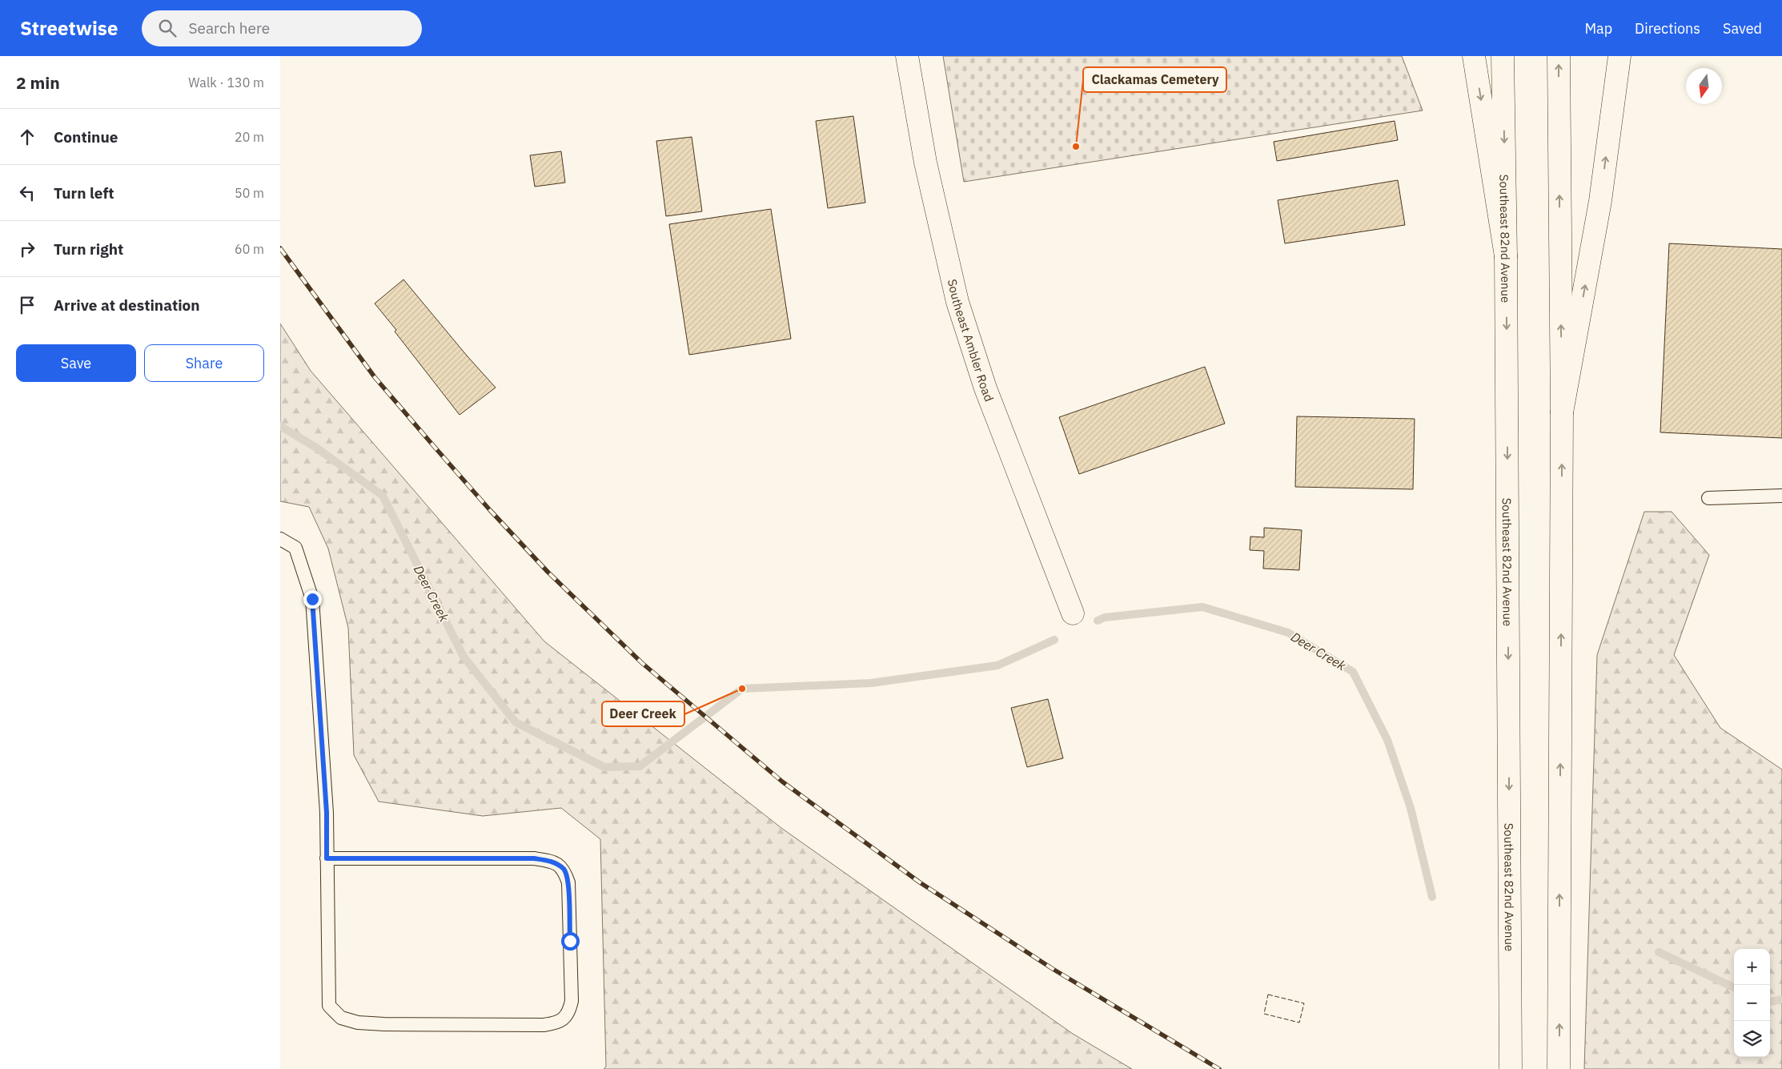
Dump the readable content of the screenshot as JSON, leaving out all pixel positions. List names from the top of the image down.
{
  "streets": {
    "main road": ["Southeast 82nd Avenue", "Southeast Ambler Road"]
  },
  "water": ["Deer Creek"],
  "places": ["Clackamas Cemetery", "Deer Creek"],
  "north": "bottom",
  "page": {
    "header": "Streetwise",
    "search": "Search here",
    "nav": ["Map", "Directions", "Saved"],
    "heading": ["2 min", "Walk · 130 m"],
    "list": [
      ["Continue", "20 m"],
      ["Turn left", "50 m"],
      ["Turn right", "60 m"],
      "Arrive at destination"
    ],
    "buttons": ["Save", "Share"],
    "map_buttons": ["+", "−"]
  }
}
